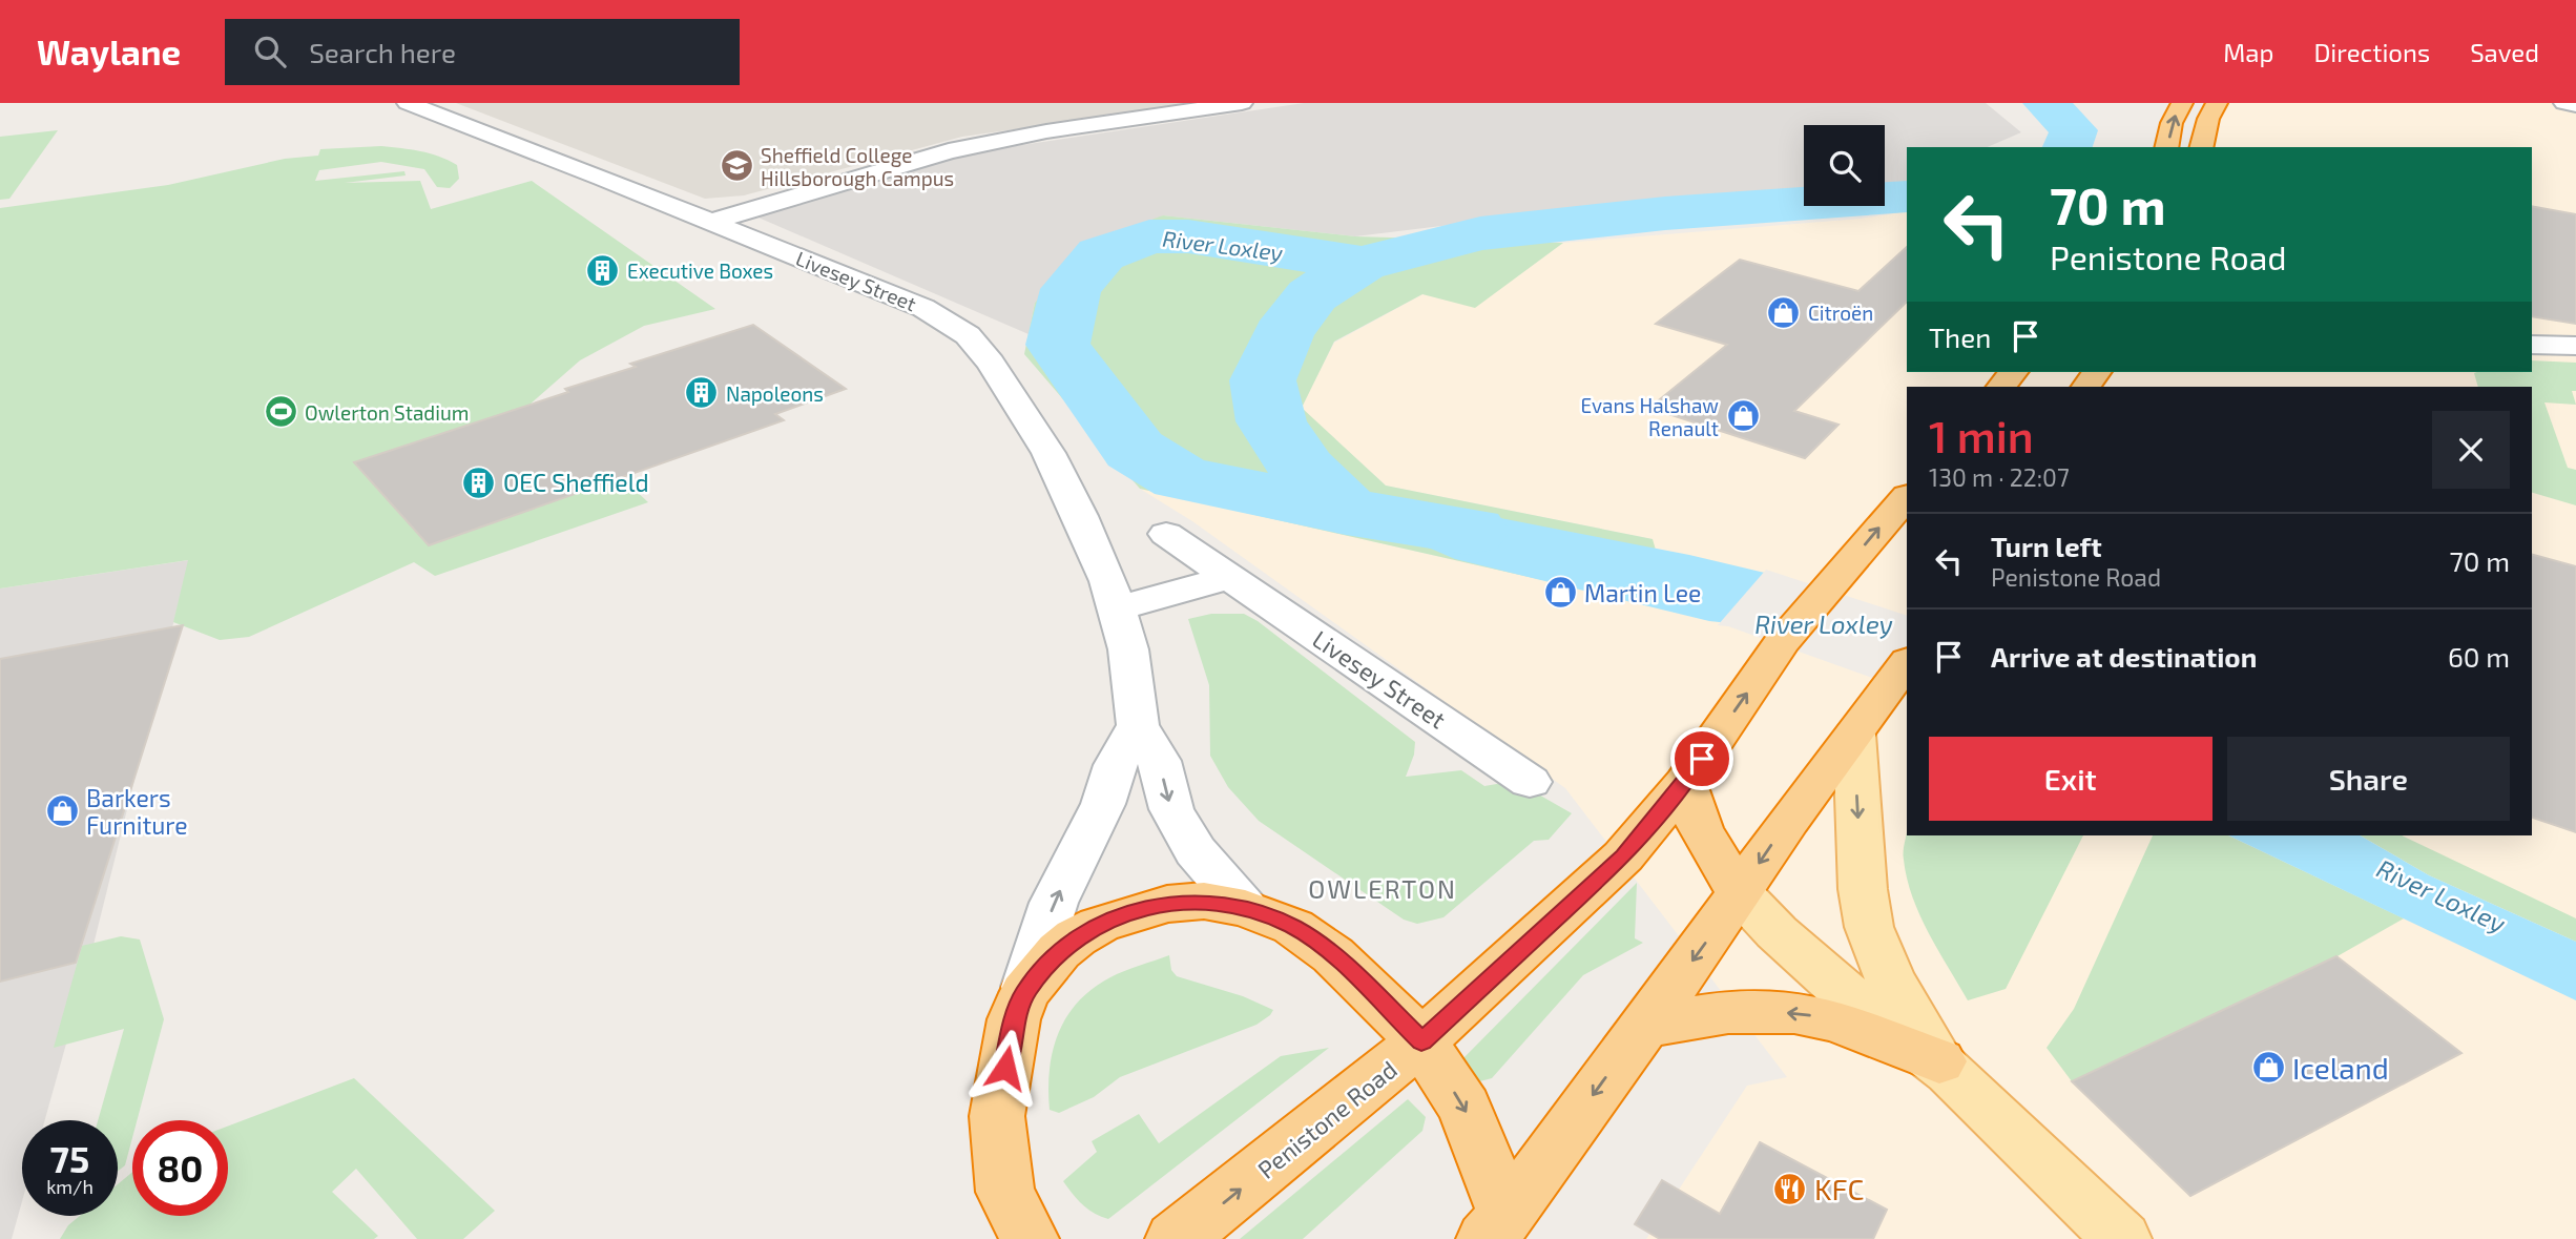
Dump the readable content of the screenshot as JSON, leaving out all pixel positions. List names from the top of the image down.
{
  "streets": {
    "highway": ["Penistone Road"],
    "street": ["Livesey Street"]
  },
  "districts": ["OWLERTON"],
  "water": ["River Loxley"],
  "places": {
    "school or university": ["Sheffield College Hillsborough Campus"],
    "building": ["Executive Boxes", "Napoleons", "OEC Sheffield"],
    "shop": [
      "Citroën",
      "Evans Halshaw Renault",
      "Martin Lee",
      "Barkers Furniture",
      "Iceland"
    ],
    "sports": ["Owlerton Stadium"],
    "restaurant": ["KFC"]
  },
  "page": {
    "header": "Waylane",
    "search": "Search here",
    "nav": ["Map", "Directions", "Saved"],
    "turn": ["70 m", "Penistone Road"],
    "then": "Then",
    "heading": ["1 min", "130 m · 22:07"],
    "list": [
      {
        "name": "Turn left",
        "note": "Penistone Road",
        "value": "70 m"
      },
      {
        "name": "Arrive at destination",
        "value": "60 m"
      }
    ],
    "buttons": ["Exit", "Share"],
    "speed": "75 km/h",
    "limit": "80"
  }
}
